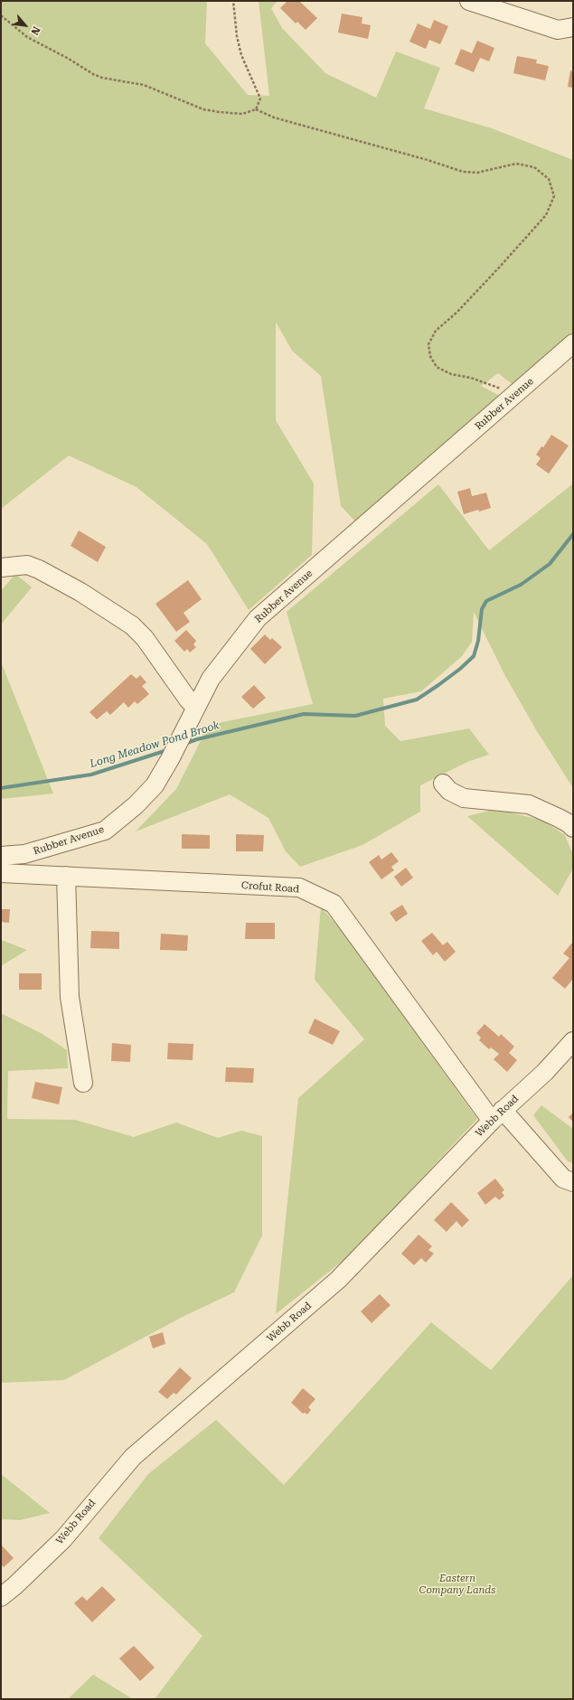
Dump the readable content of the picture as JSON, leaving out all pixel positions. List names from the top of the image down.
{
  "streets": {
    "street": ["Rubber Avenue", "Crofut Road", "Webb Road"]
  },
  "crossings": [
    ["Crofut Road", "Webb Road"]
  ],
  "water": ["Long Meadow Pond Brook"],
  "parks": ["Eastern Company Lands"],
  "north": "bottom right"
}
